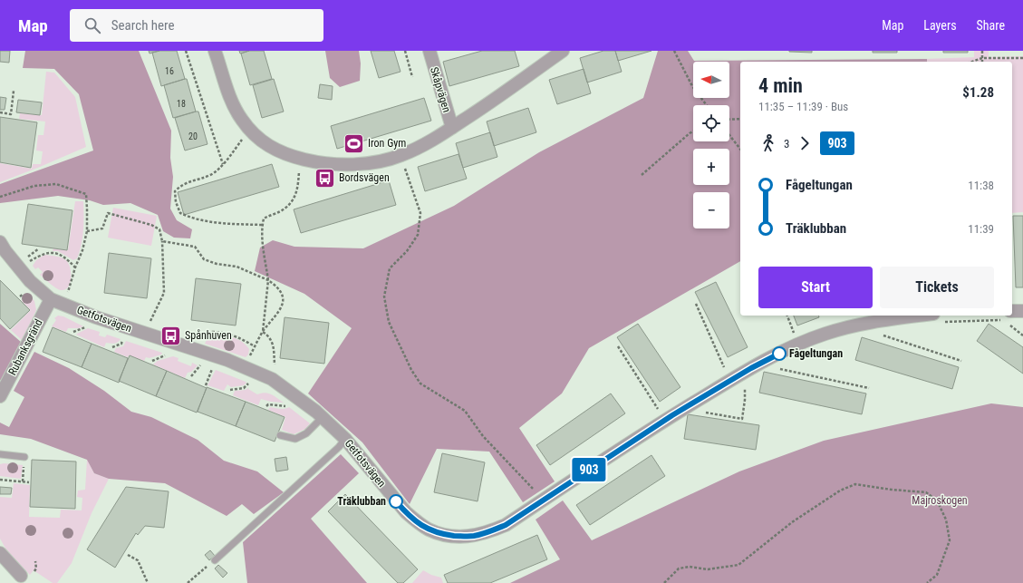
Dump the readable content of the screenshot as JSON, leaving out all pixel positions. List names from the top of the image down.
{
  "streets": {
    "street": ["Skåpvägen", "Getfotsvägen", "Rubanksgränd"]
  },
  "crossings": [
    ["Getfotsvägen", "Rubanksgränd"]
  ],
  "parks": ["Majroskogen"],
  "places": {
    "sports": ["Iron Gym"],
    "bus stop": ["Bordsvägen", "Spånhuven"],
    "other": ["Fågeltungan", "Träklubban"]
  },
  "lines": ["bus line 903"],
  "house_numbers": ["16", "18", "20"],
  "north": "left",
  "page": {
    "header": "Map",
    "search": "Search here",
    "nav": ["Map", "Layers", "Share"],
    "on_map": "903",
    "map_buttons": ["+", "−"],
    "heading": ["4 min", "11:35 – 11:39 · Bus", "$1.28"],
    "legs": ["3", "903"],
    "list": [
      {
        "name": "Fågeltungan",
        "value": "11:38"
      },
      {
        "name": "Träklubban",
        "value": "11:39"
      }
    ],
    "buttons": ["Start", "Tickets"]
  }
}
